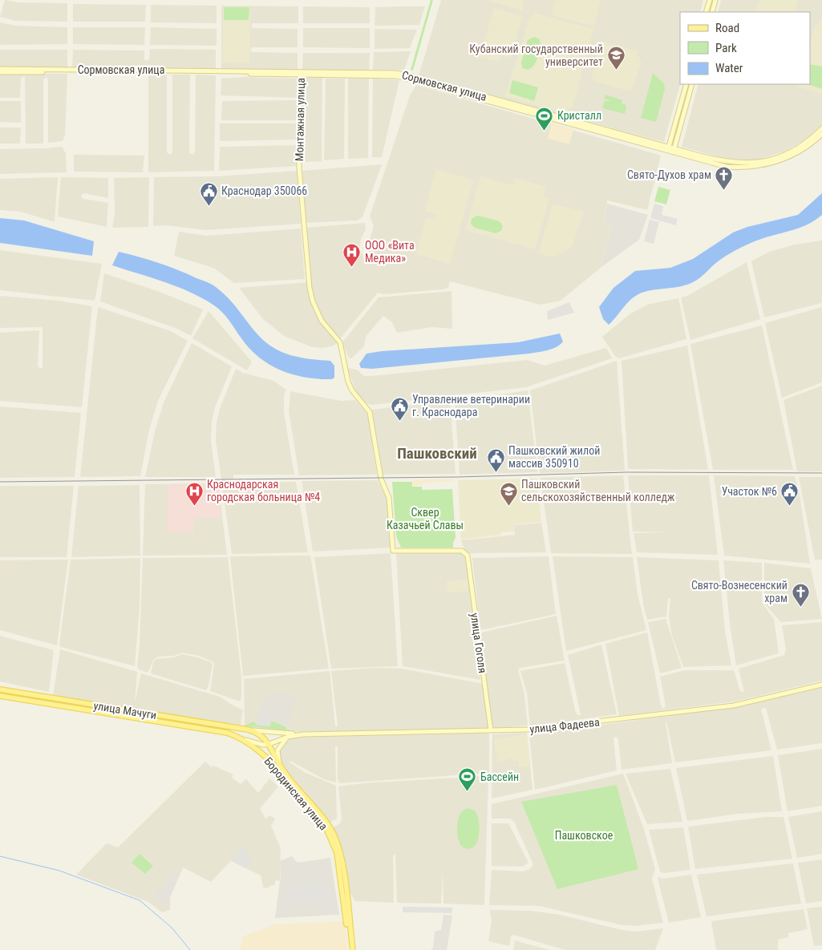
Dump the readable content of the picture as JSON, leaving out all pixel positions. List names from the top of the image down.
{
  "streets": {
    "main road": [
      "Сормовская улица",
      "Монтажная улица",
      "улица Гоголя",
      "улица Мачуги",
      "улица Фадеева",
      "Бородинская улица"
    ]
  },
  "crossings": [
    ["Сормовская улица", "Монтажная улица"],
    ["Монтажная улица", "улица Гоголя"],
    ["улица Гоголя", "улица Фадеева"],
    ["улица Мачуги", "Бородинская улица"]
  ],
  "districts": ["Пашковский"],
  "parks": ["Сквер Казачьей Славы", "Пашковское"],
  "places": {
    "school or university": ["Кубанский государственный университет", "Пашковский сельскохозяйственный колледж"],
    "sports": ["Кристалл", "Бассейн"],
    "church": ["Свято-Духов храм", "Свято-Вознесенский храм"],
    "public building": [
      "Краснодар 350066",
      "Управление ветеринарии г. Краснодара",
      "Пашковский жилой массив 350910",
      "Участок №6"
    ],
    "hospital": ["ООО «Вита Медика»", "Краснодарская городская больница №4"]
  },
  "legend": ["Road", "Park", "Water"]
}
